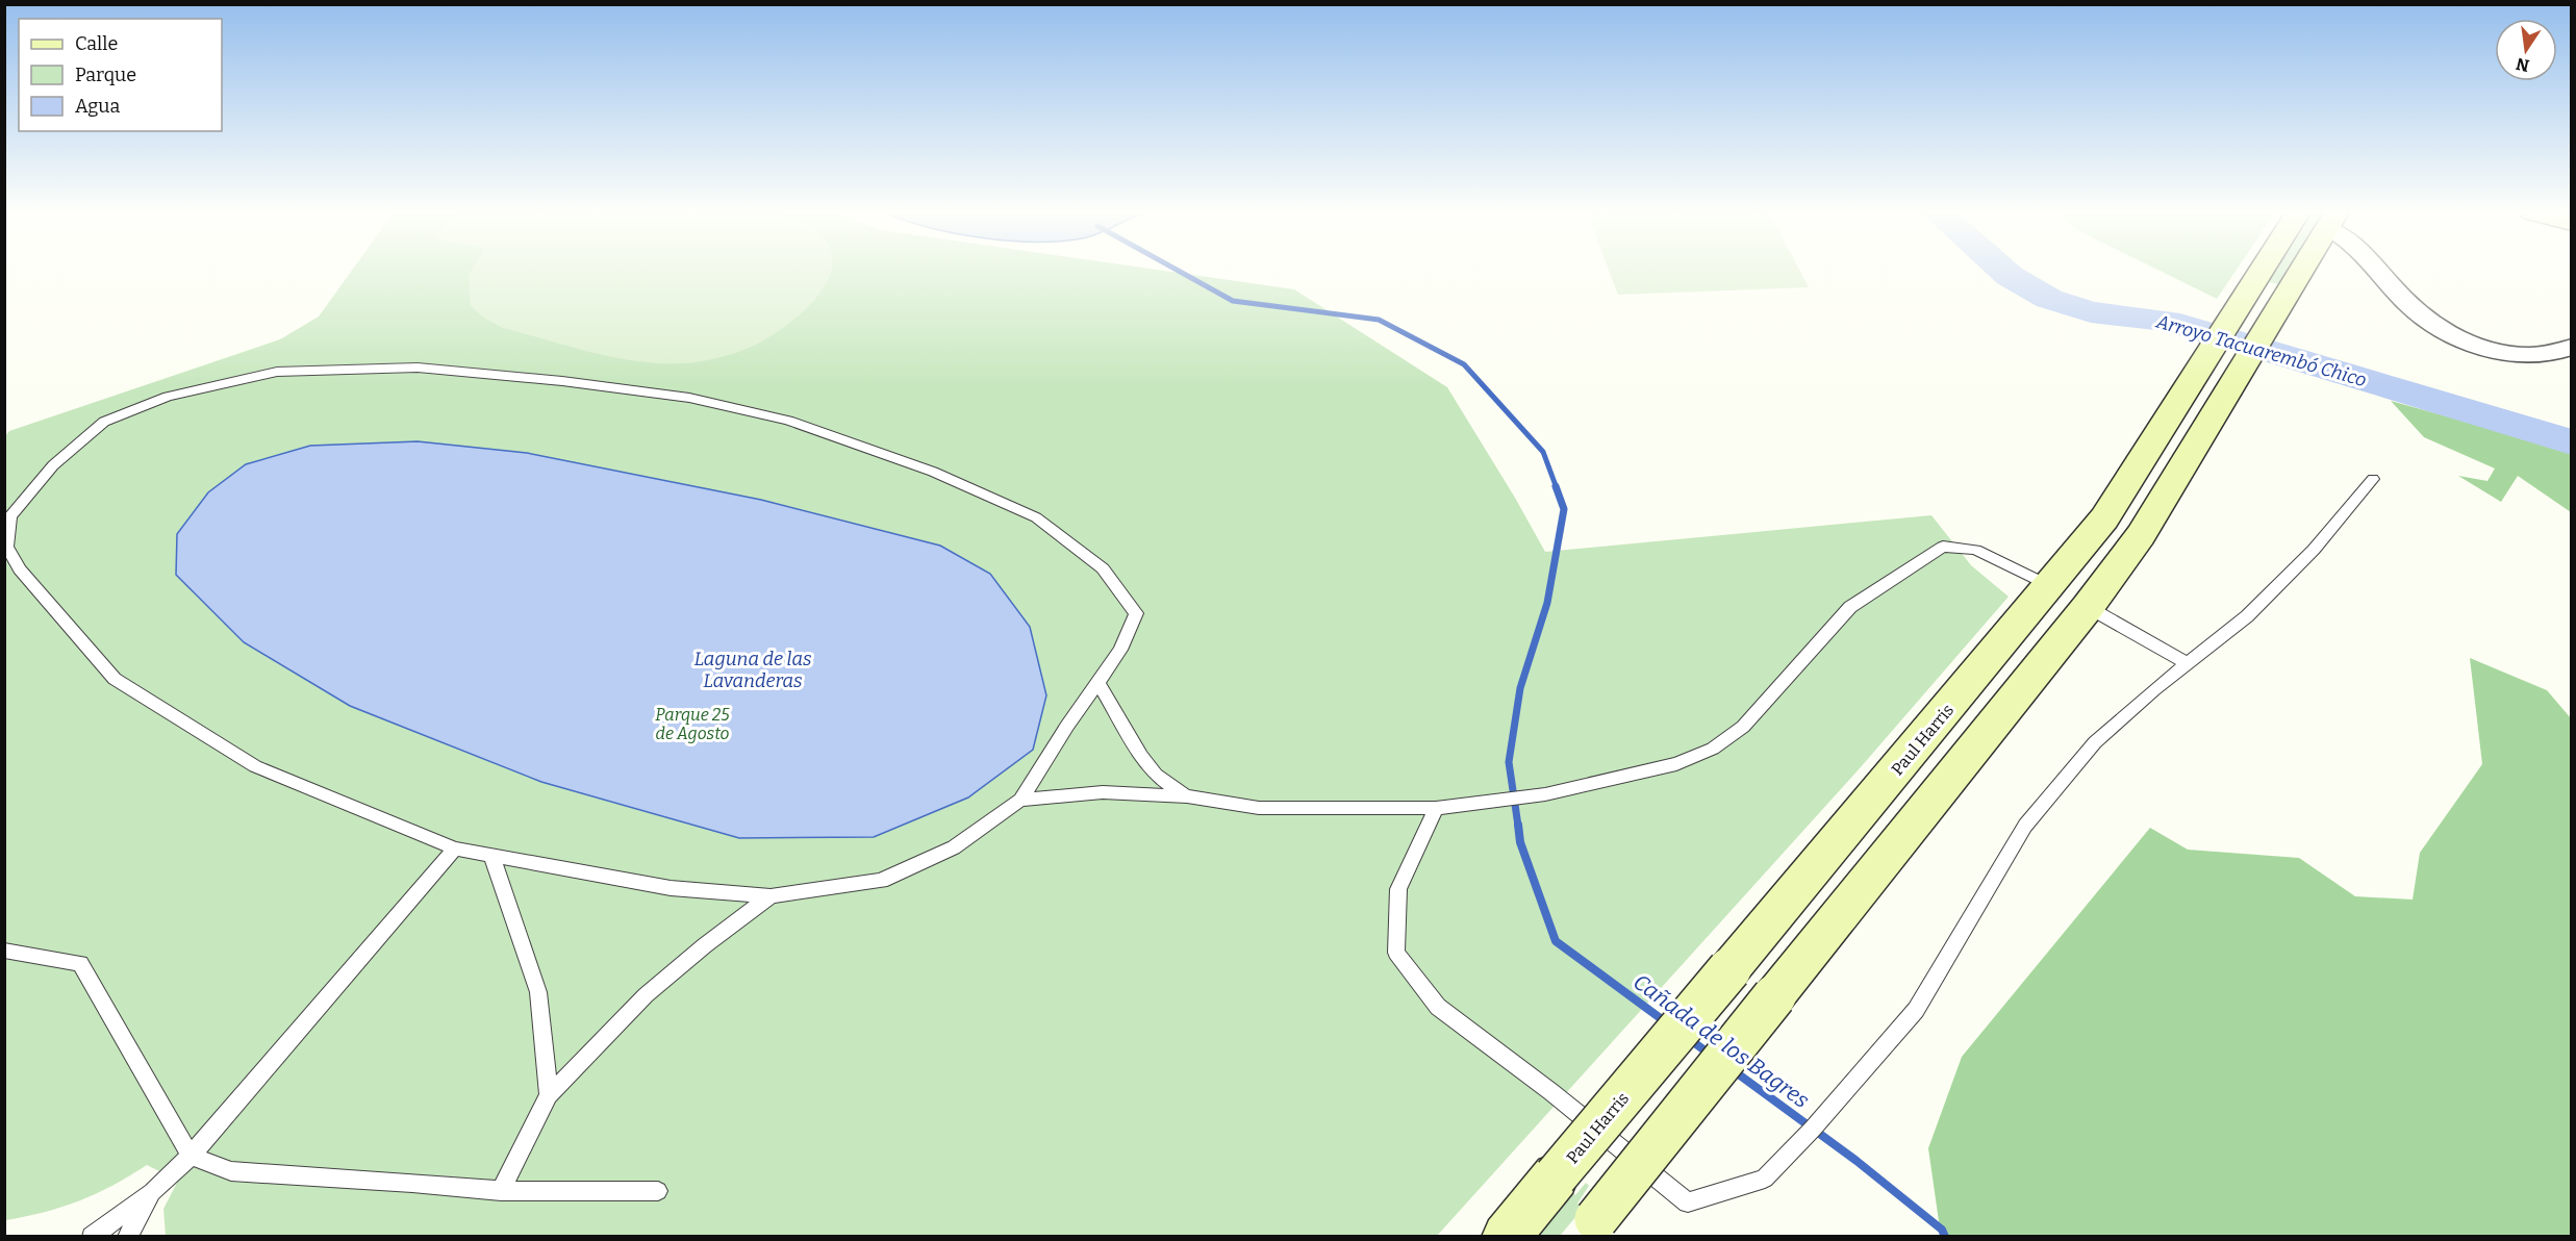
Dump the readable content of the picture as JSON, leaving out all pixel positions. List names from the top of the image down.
{
  "streets": {
    "main road": ["Paul Harris"]
  },
  "water": ["Arroyo Tacuarembó Chico", "Laguna de las Lavanderas", "Cañada de los Bagres"],
  "parks": ["Parque 25 de Agosto"],
  "legend": ["Calle", "Parque", "Agua"],
  "north": "bottom"
}
